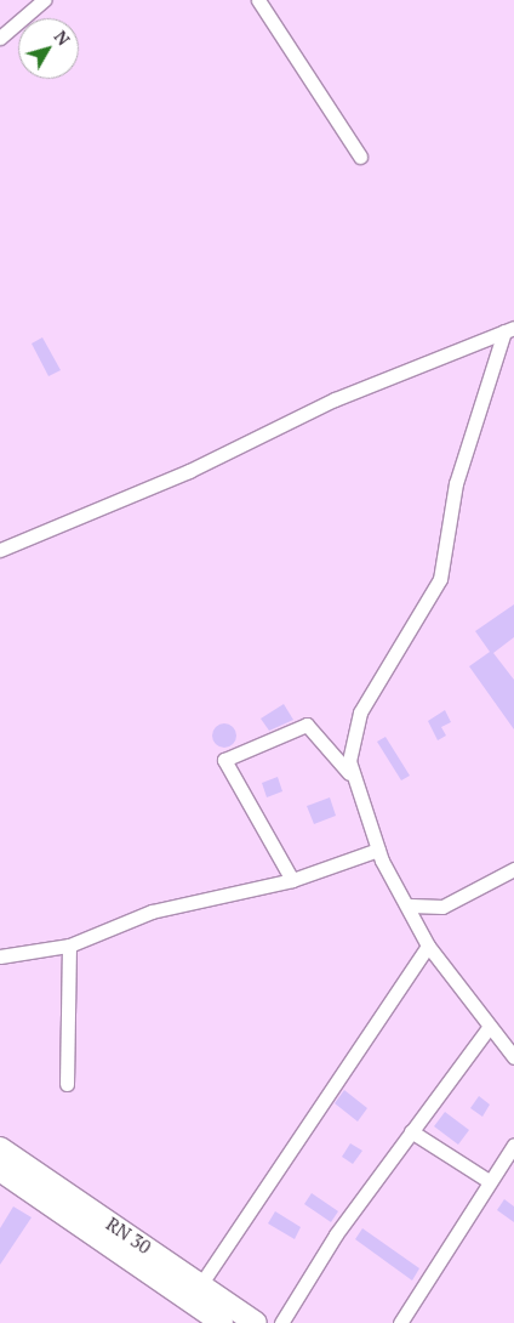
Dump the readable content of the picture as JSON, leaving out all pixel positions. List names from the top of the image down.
{
  "streets": {
    "main road": ["RN 30"]
  },
  "north": "top right"
}
